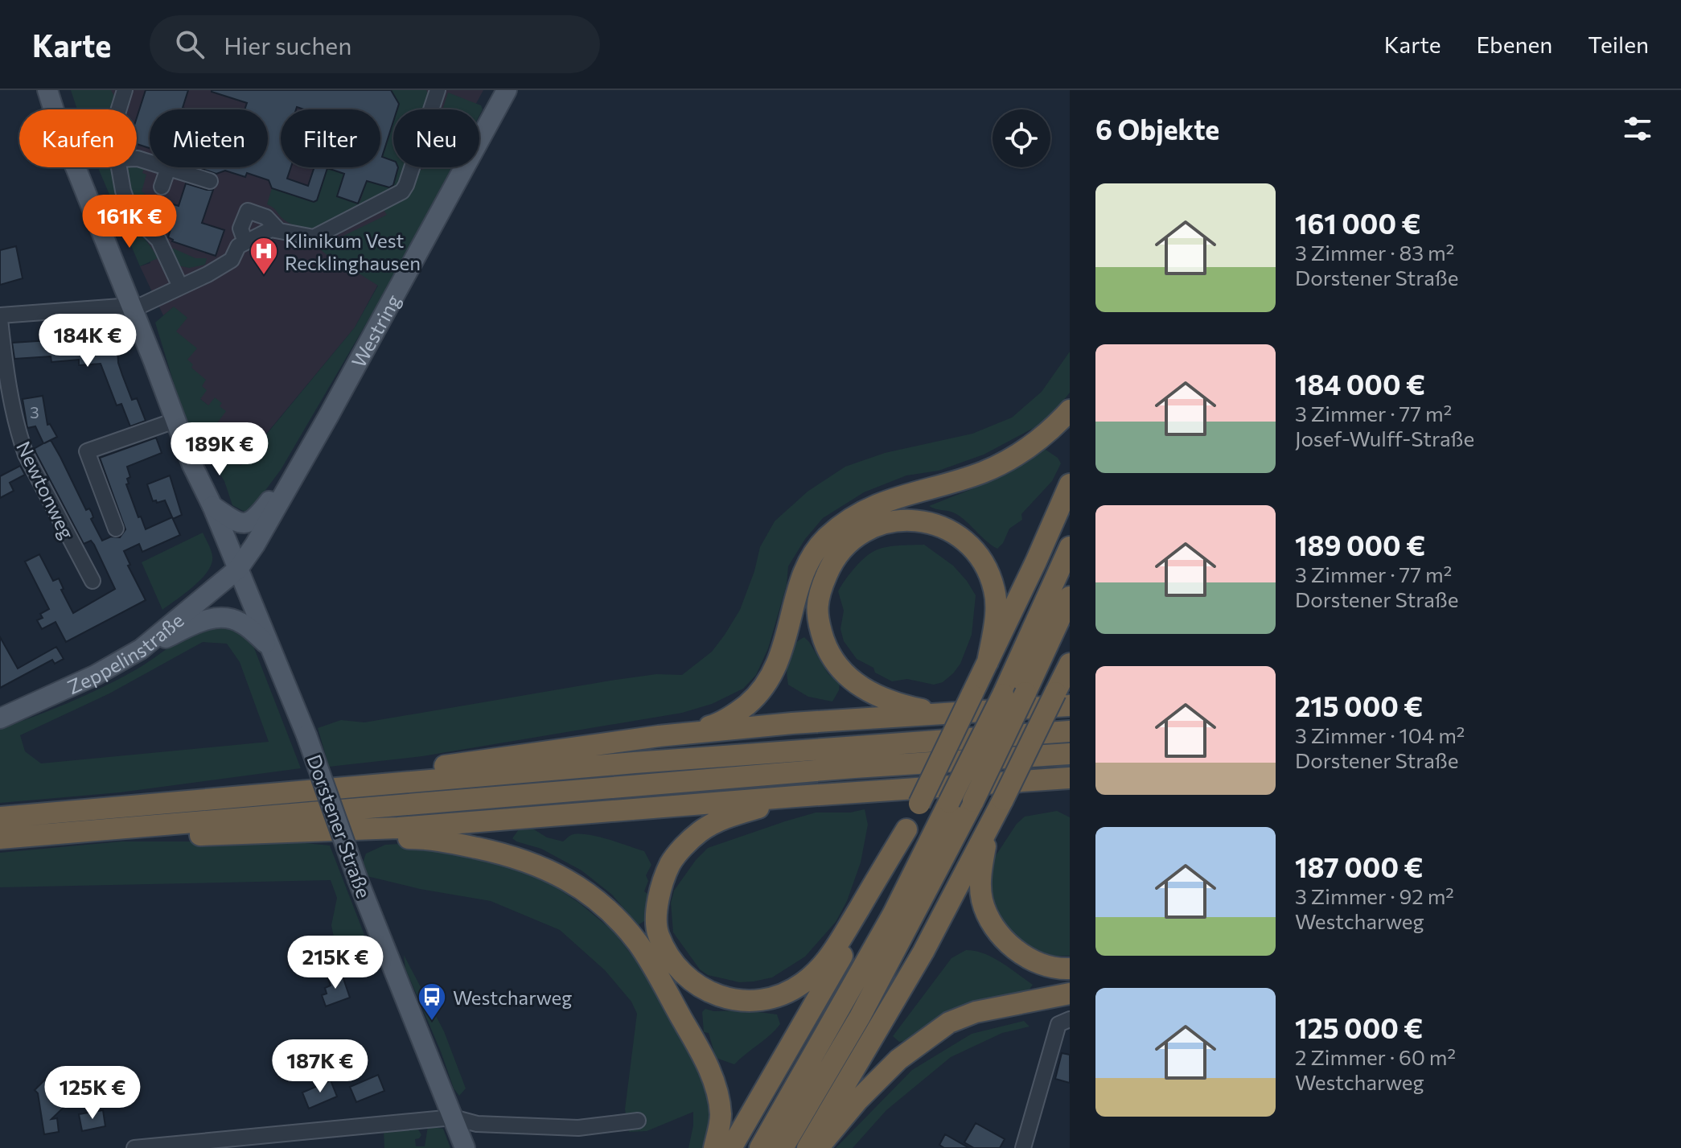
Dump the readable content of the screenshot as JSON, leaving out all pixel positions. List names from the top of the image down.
{
  "streets": {
    "main road": ["Westring", "Zeppelinstraße", "Dorstener Straße"],
    "street": ["Newtonweg"]
  },
  "crossings": [
    ["Westring", "Zeppelinstraße"],
    ["Westring", "Dorstener Straße"],
    ["Zeppelinstraße", "Dorstener Straße"]
  ],
  "places": {
    "hospital": ["Klinikum Vest Recklinghausen"],
    "bus stop": ["Westcharweg"]
  },
  "house_numbers": ["3"],
  "page": {
    "header": "Karte",
    "search": "Hier suchen",
    "nav": ["Karte", "Ebenen", "Teilen"],
    "heading": "6 Objekte",
    "chip": [
      "Kaufen",
      "Mieten",
      "Filter",
      "Neu"
    ],
    "list": [
      {
        "name": "161 000 €",
        "note": "3 Zimmer · 83 m² · Dorstener Straße"
      },
      {
        "name": "184 000 €",
        "note": "3 Zimmer · 77 m² · Josef-Wulff-Straße"
      },
      {
        "name": "189 000 €",
        "note": "3 Zimmer · 77 m² · Dorstener Straße"
      },
      {
        "name": "215 000 €",
        "note": "3 Zimmer · 104 m² · Dorstener Straße"
      },
      {
        "name": "187 000 €",
        "note": "3 Zimmer · 92 m² · Westcharweg"
      },
      {
        "name": "125 000 €",
        "note": "2 Zimmer · 60 m² · Westcharweg"
      }
    ],
    "price": [
      "161K €",
      "184K €",
      "189K €",
      "215K €",
      "187K €",
      "125K €"
    ]
  }
}
